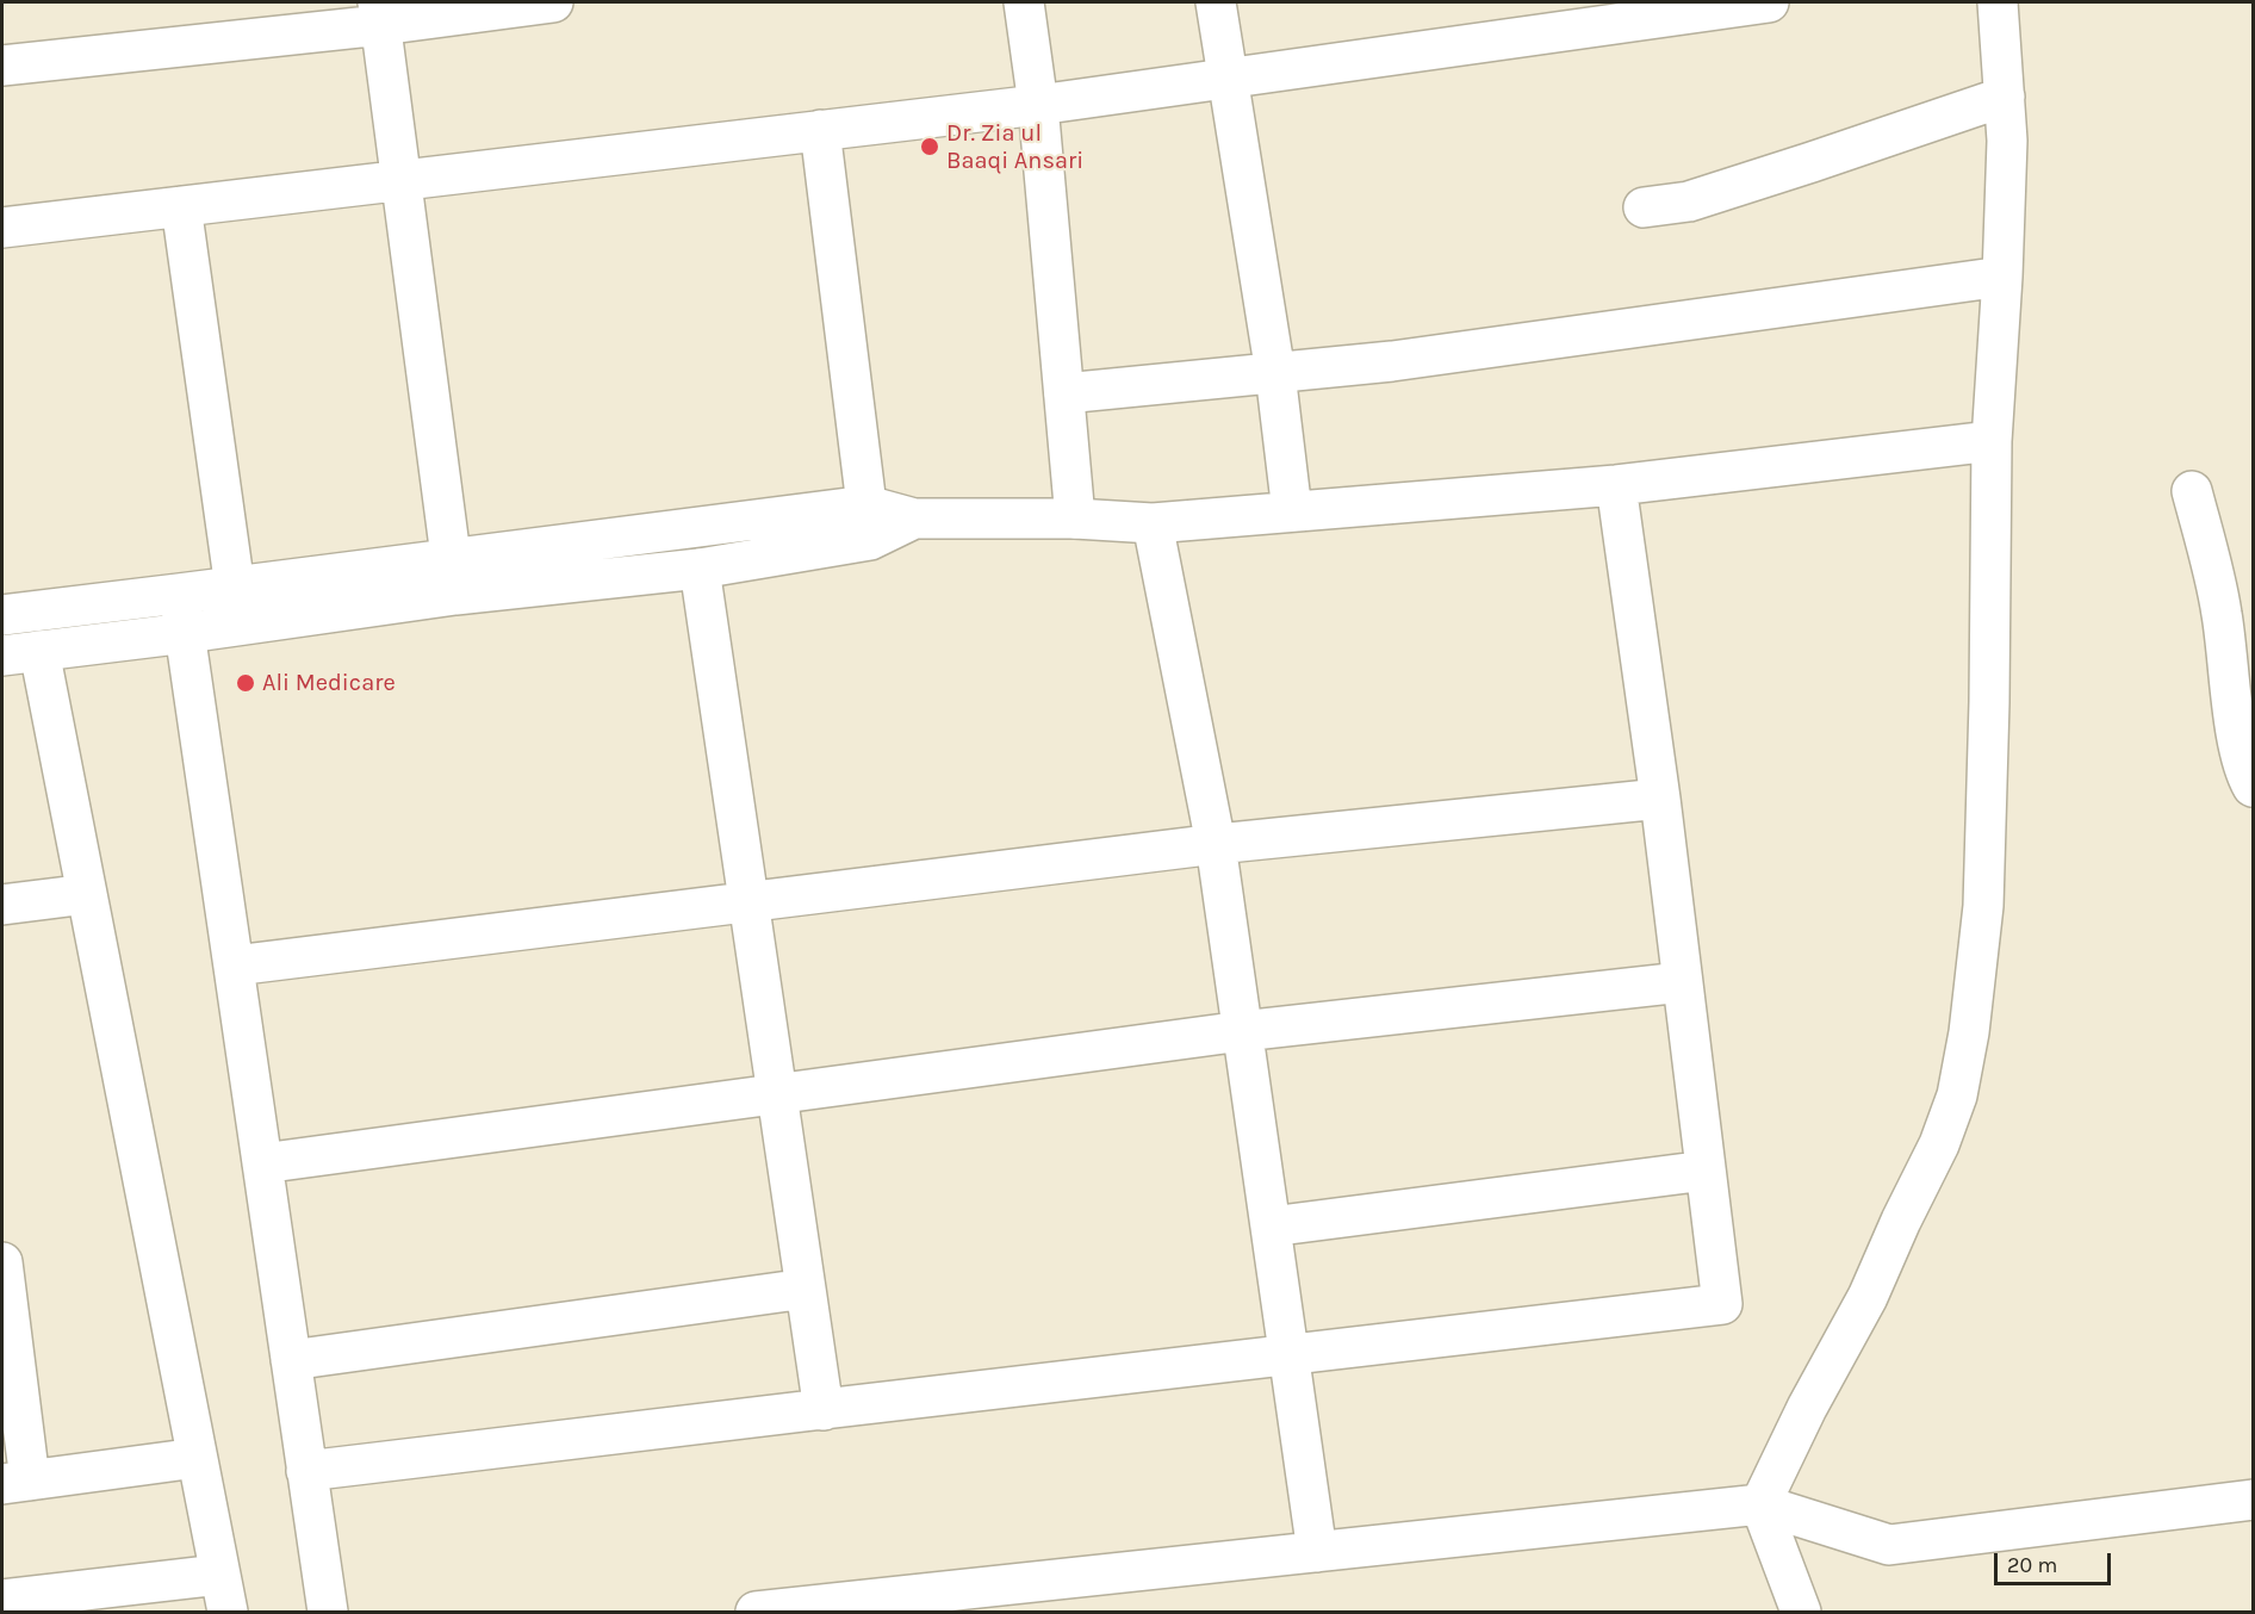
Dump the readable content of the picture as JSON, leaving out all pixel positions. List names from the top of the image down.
{
  "places": ["Dr. Zia ul Baaqi Ansari", "Ali Medicare"],
  "scale_bar": "20 m"
}
